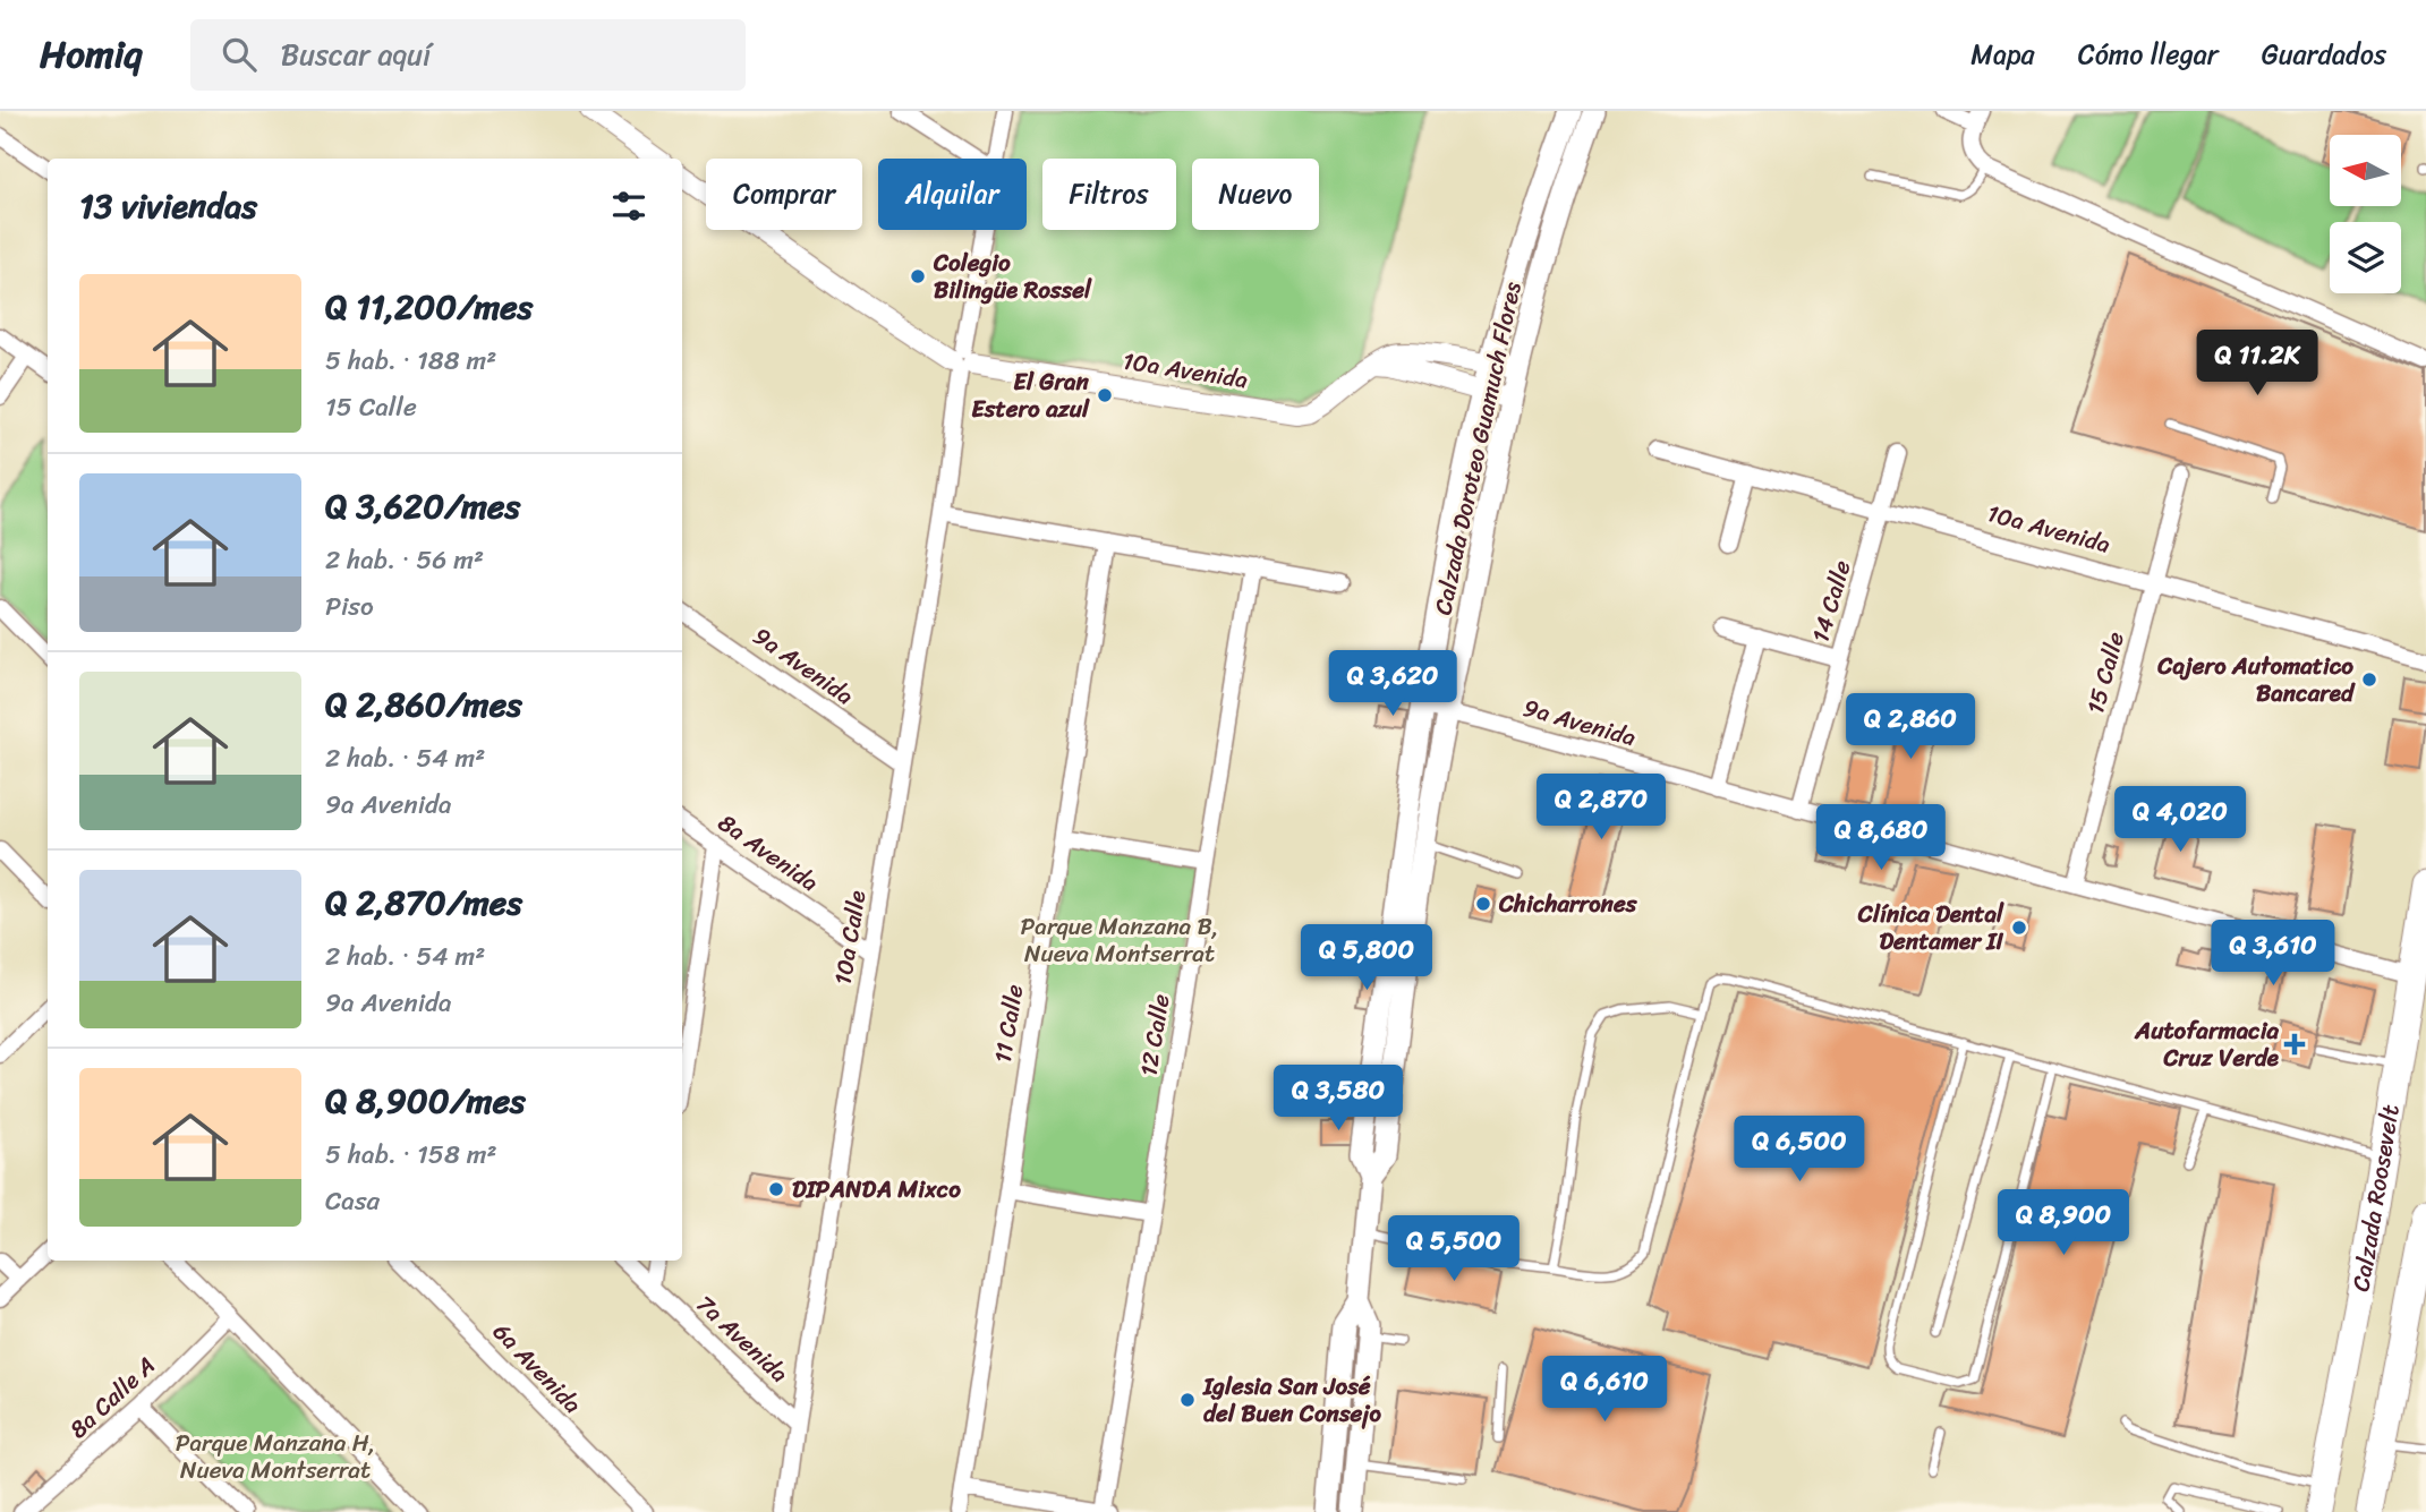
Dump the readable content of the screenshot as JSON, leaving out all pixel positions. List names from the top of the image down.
{
  "streets": {
    "highway": ["Calzada Roosevelt"],
    "main road": ["Calzada Doroteo Guamuch Flores"],
    "street": [
      "10a Avenida",
      "14 Calle",
      "9a Avenida",
      "15 Calle",
      "8a Avenida",
      "10a Calle",
      "11 Calle",
      "12 Calle",
      "7a Avenida",
      "6a Avenida",
      "8a Calle A"
    ]
  },
  "crossings": [
    ["10a Avenida", "Calzada Doroteo Guamuch Flores"],
    ["10a Avenida", "14 Calle"],
    ["10a Avenida", "15 Calle"],
    ["10a Avenida", "10a Calle"],
    ["Calzada Doroteo Guamuch Flores", "9a Avenida"],
    ["14 Calle", "9a Avenida"],
    ["9a Avenida", "15 Calle"],
    ["9a Avenida", "10a Calle"],
    ["9a Avenida", "Calzada Roosevelt"],
    ["8a Avenida", "10a Calle"],
    ["10a Calle", "7a Avenida"]
  ],
  "parks": ["Parque Manzana B, Nueva Montserrat", "Parque Manzana H, Nueva Montserrat"],
  "places": {
    "other": [
      "Colegio Bilingüe Rossel",
      "El Gran Estero azul",
      "Cajero Automatico Bancared",
      "Chicharrones",
      "Clínica Dental Dentamer II",
      "DIPANDA Mixco",
      "Iglesia San José del Buen Consejo"
    ],
    "health": ["Autofarmacia Cruz Verde"]
  },
  "north": "left",
  "page": {
    "header": "Homiq",
    "search": "Buscar aquí",
    "nav": ["Mapa", "Cómo llegar", "Guardados"],
    "chip": [
      "Comprar",
      "Alquilar",
      "Filtros",
      "Nuevo"
    ],
    "heading": "13 viviendas",
    "list": [
      {
        "name": "Q 11,200/mes",
        "note": "5 hab. · 188 m² · 15 Calle"
      },
      {
        "name": "Q 3,620/mes",
        "note": "2 hab. · 56 m² · Piso"
      },
      {
        "name": "Q 2,860/mes",
        "note": "2 hab. · 54 m² · 9a Avenida"
      },
      {
        "name": "Q 2,870/mes",
        "note": "2 hab. · 54 m² · 9a Avenida"
      },
      {
        "name": "Q 8,900/mes",
        "note": "5 hab. · 158 m² · Casa"
      }
    ],
    "price": [
      "Q 11.2K",
      "Q 3,620",
      "Q 2,860",
      "Q 2,870",
      "Q 4,020",
      "Q 8,680",
      "Q 3,610",
      "Q 5,800",
      "Q 3,580",
      "Q 6,500",
      "Q 8,900",
      "Q 5,500",
      "Q 6,610"
    ]
  }
}
